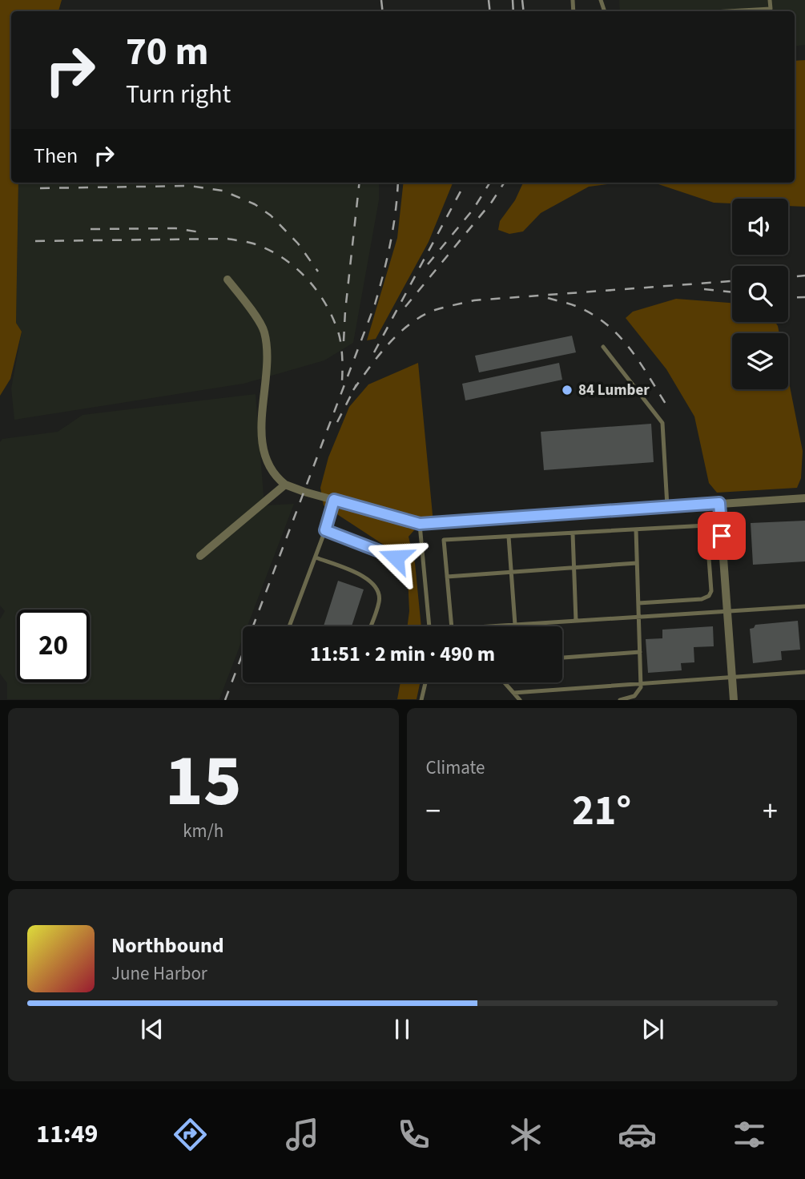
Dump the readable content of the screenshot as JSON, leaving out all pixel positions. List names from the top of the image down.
{
  "places": ["84 Lumber"],
  "page": {
    "turn": ["70 m", "Turn right"],
    "then": "Then",
    "limit": "20",
    "trip": "11:51 · 2 min · 490 m",
    "tile": [
      ["15", "km/h"],
      "Climate"
    ],
    "heat": ["−", "21°", "+"],
    "song": ["Northbound", "June Harbor"],
    "tabs": "11:49"
  }
}
